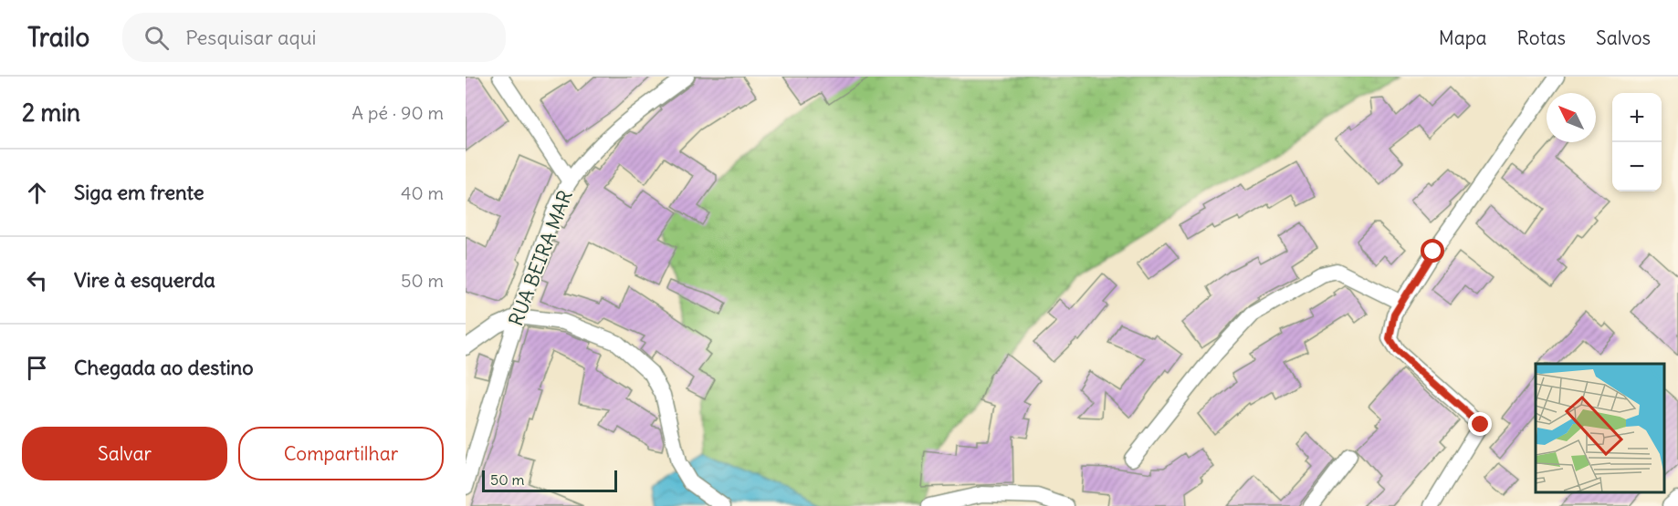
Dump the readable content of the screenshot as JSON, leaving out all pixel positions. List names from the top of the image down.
{
  "streets": {
    "street": ["RUA BEIRA MAR"]
  },
  "scale_bar": "50 m",
  "north": "top left",
  "page": {
    "header": "Trailo",
    "search": "Pesquisar aqui",
    "nav": ["Mapa", "Rotas", "Salvos"],
    "heading": ["2 min", "A pé · 90 m"],
    "map_buttons": ["+", "−"],
    "list": [
      ["Siga em frente", "40 m"],
      ["Vire à esquerda", "50 m"],
      "Chegada ao destino"
    ],
    "buttons": ["Salvar", "Compartilhar"],
    "scale": "50 m"
  }
}
